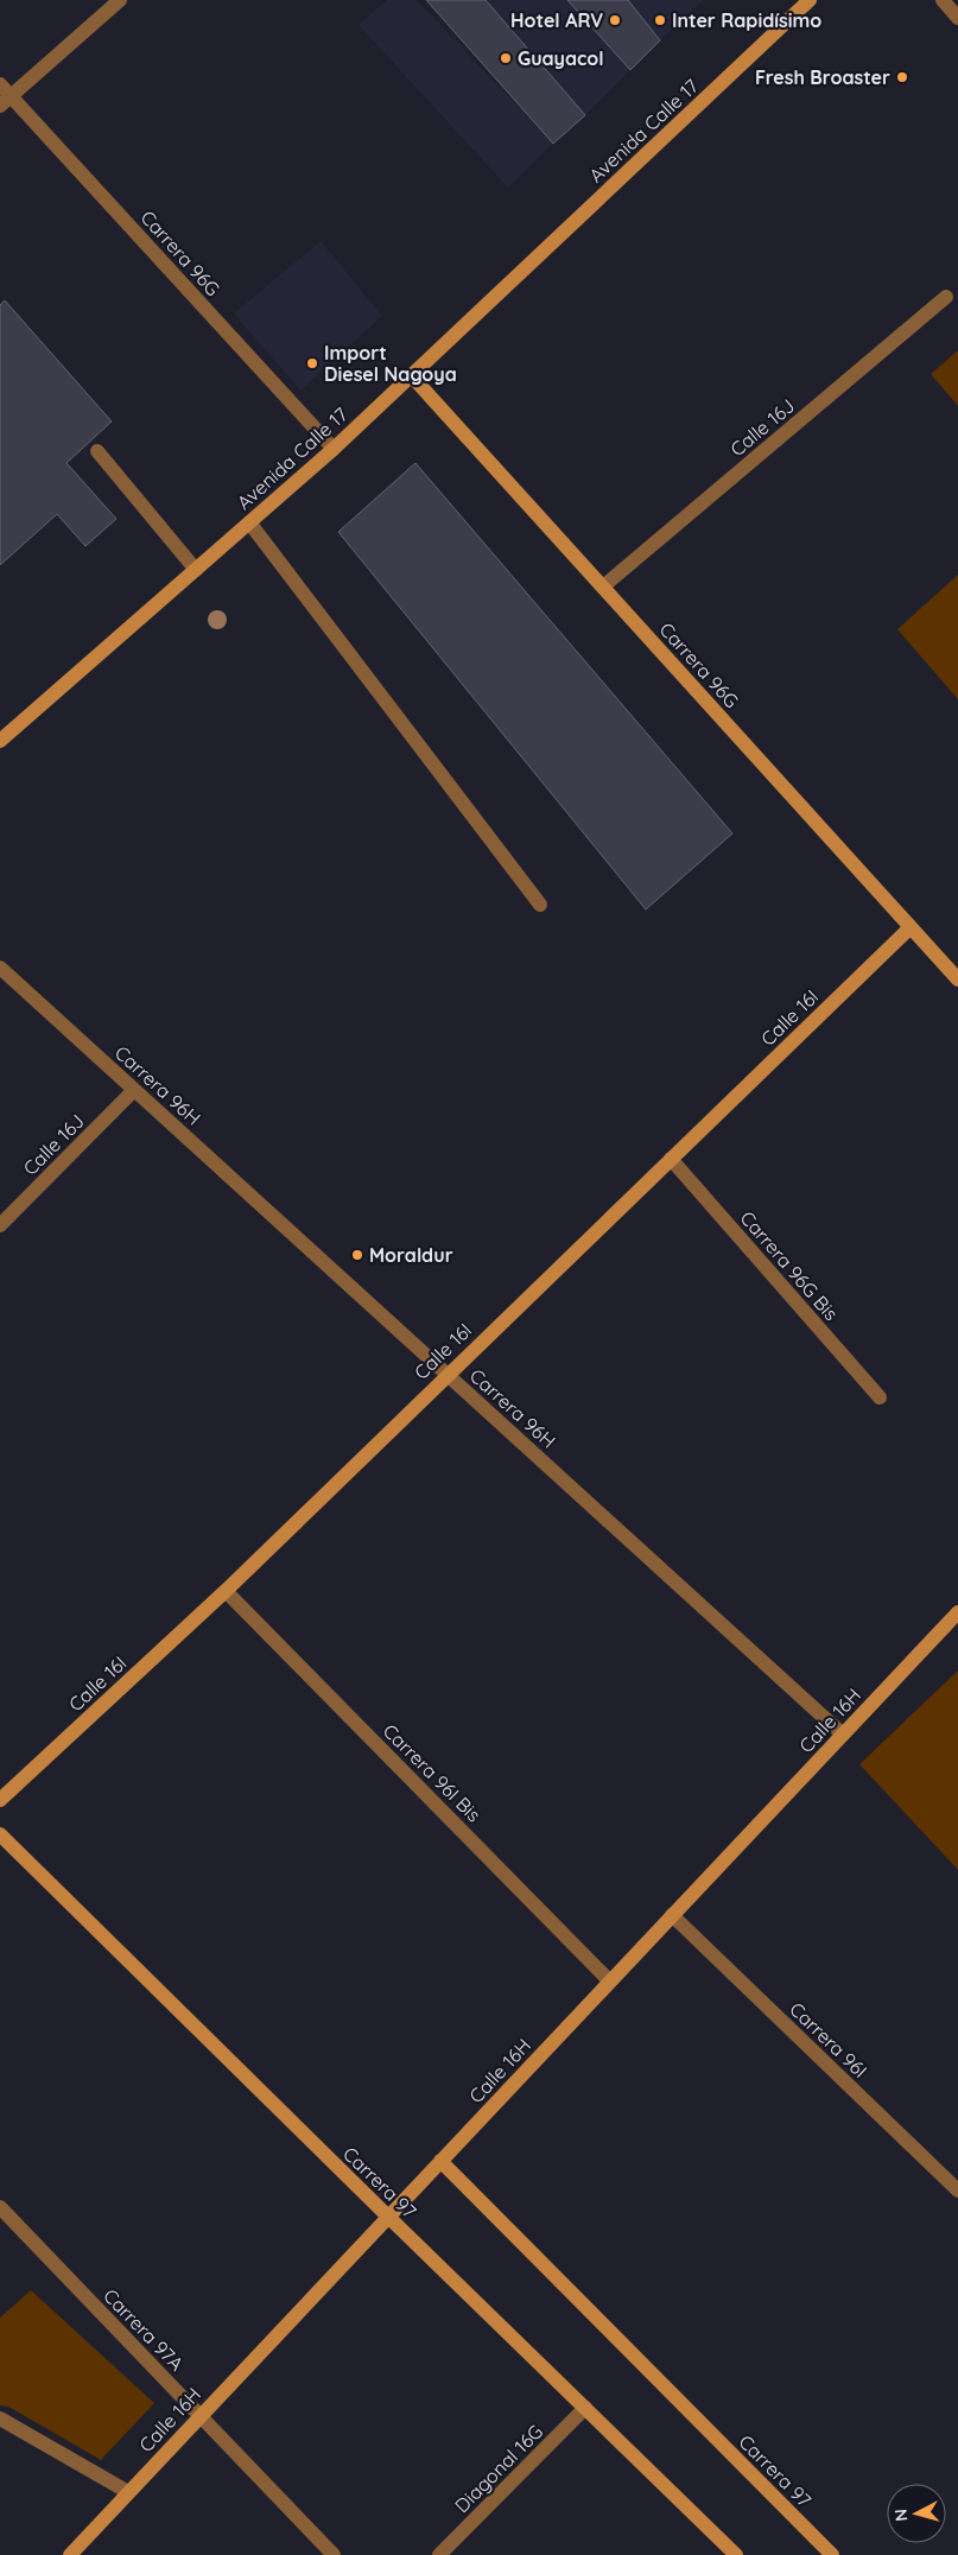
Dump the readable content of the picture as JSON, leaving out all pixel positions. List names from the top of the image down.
{
  "streets": {
    "street": [
      "Avenida Calle 17",
      "Carrera 96G",
      "Calle 16J",
      "Calle 16I",
      "Carrera 96H",
      "Carrera 96G Bis",
      "Calle 16H",
      "Carrera 96I Bis",
      "Carrera 96I",
      "Carrera 97",
      "Carrera 97A",
      "Diagonal 16G"
    ]
  },
  "crossings": [
    ["Avenida Calle 17", "Carrera 96G"],
    ["Carrera 96G", "Calle 16J"],
    ["Carrera 96G", "Calle 16I"],
    ["Calle 16J", "Carrera 96H"],
    ["Calle 16I", "Carrera 96H"],
    ["Calle 16I", "Carrera 96G Bis"],
    ["Calle 16I", "Carrera 96I Bis"],
    ["Carrera 96H", "Calle 16H"],
    ["Calle 16H", "Carrera 96I Bis"],
    ["Calle 16H", "Carrera 96I"],
    ["Calle 16H", "Carrera 97"],
    ["Calle 16H", "Carrera 97A"],
    ["Carrera 97", "Diagonal 16G"]
  ],
  "places": [
    "Hotel ARV",
    "Inter Rapidísimo",
    "Guayacol",
    "Fresh Broaster",
    "Import Diesel Nagoya",
    "Moraldur"
  ],
  "north": "left"
}
